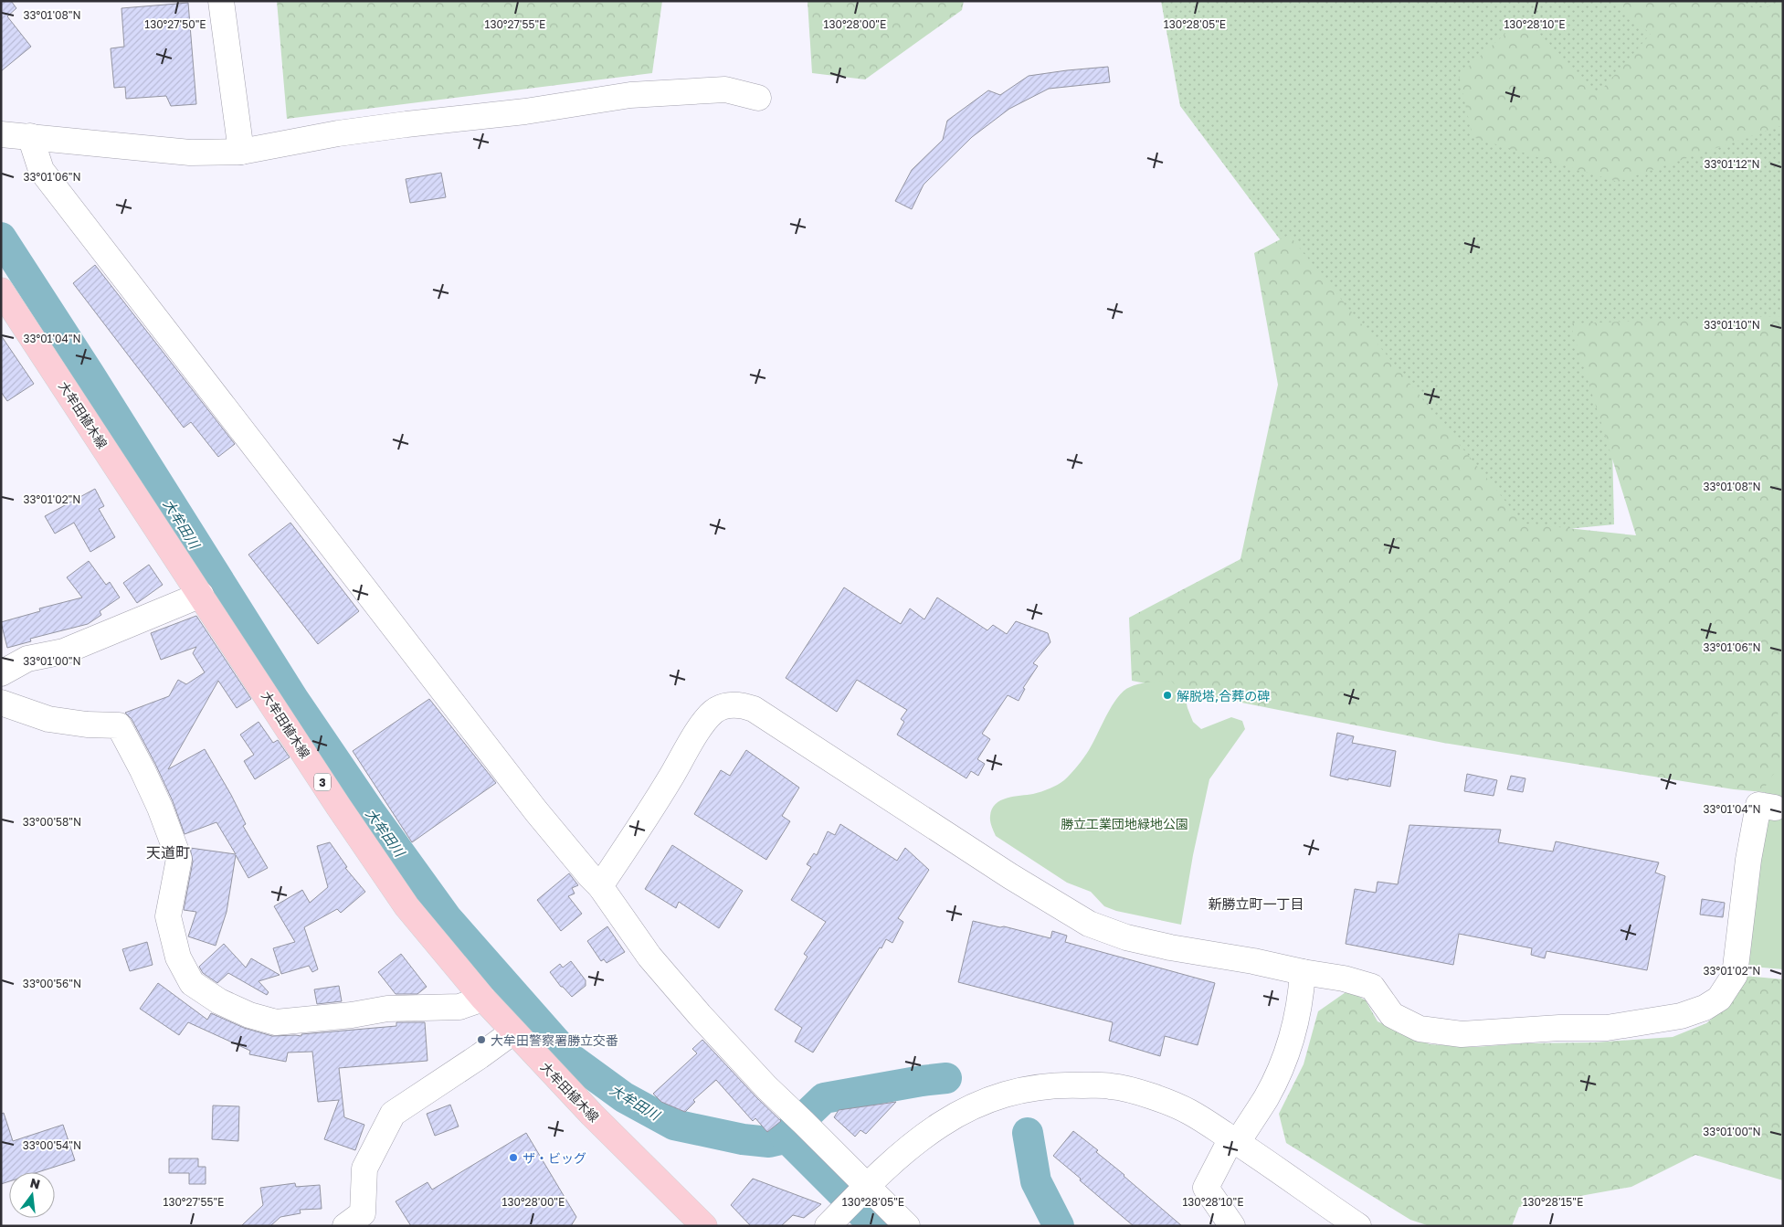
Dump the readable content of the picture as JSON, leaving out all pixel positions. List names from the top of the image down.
{
  "streets": {
    "main road": ["大牟田植木線", "3"]
  },
  "districts": ["天道町", "新勝立町一丁目"],
  "water": ["大牟田川"],
  "parks": ["勝立工業団地緑地公園"],
  "places": ["解脱塔,合葬の碑", "大牟田警察署勝立交番", "ザ・ビッグ"],
  "north": "top",
  "coordinates": [
    "33°01'08\"N",
    "130°27'55\"E",
    "130°28'00\"E",
    "130°28'05\"E",
    "130°28'10\"E",
    "130°27'50\"E",
    "33°01'12\"N",
    "33°01'06\"N",
    "33°01'10\"N",
    "33°01'04\"N",
    "33°01'02\"N",
    "33°01'00\"N",
    "33°00'58\"N",
    "33°00'56\"N",
    "33°00'54\"N",
    "130°28'15\"E"
  ]
}
